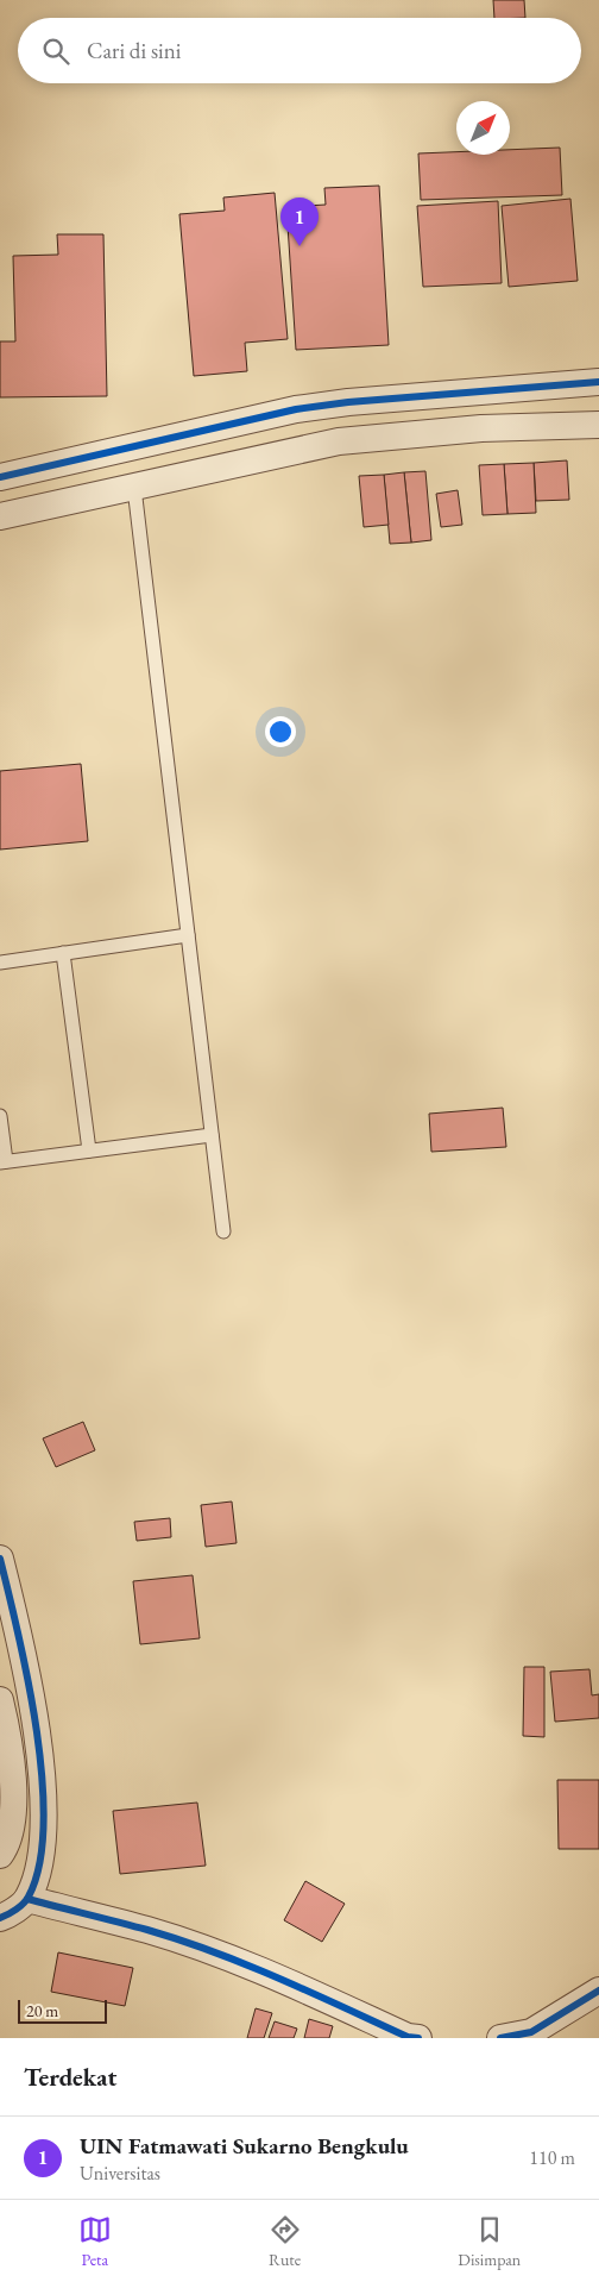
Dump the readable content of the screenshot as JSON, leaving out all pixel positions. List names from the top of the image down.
{
  "scale_bar": "20 m",
  "north": "top right",
  "page": {
    "search": "Cari di sini",
    "pins": "1",
    "scale": "20 m",
    "heading": "Terdekat",
    "list": [
      {
        "mark": "1",
        "name": "UIN Fatmawati Sukarno Bengkulu",
        "note": "Universitas",
        "value": "110 m"
      }
    ],
    "nav": ["Peta", "Rute", "Disimpan"]
  }
}
